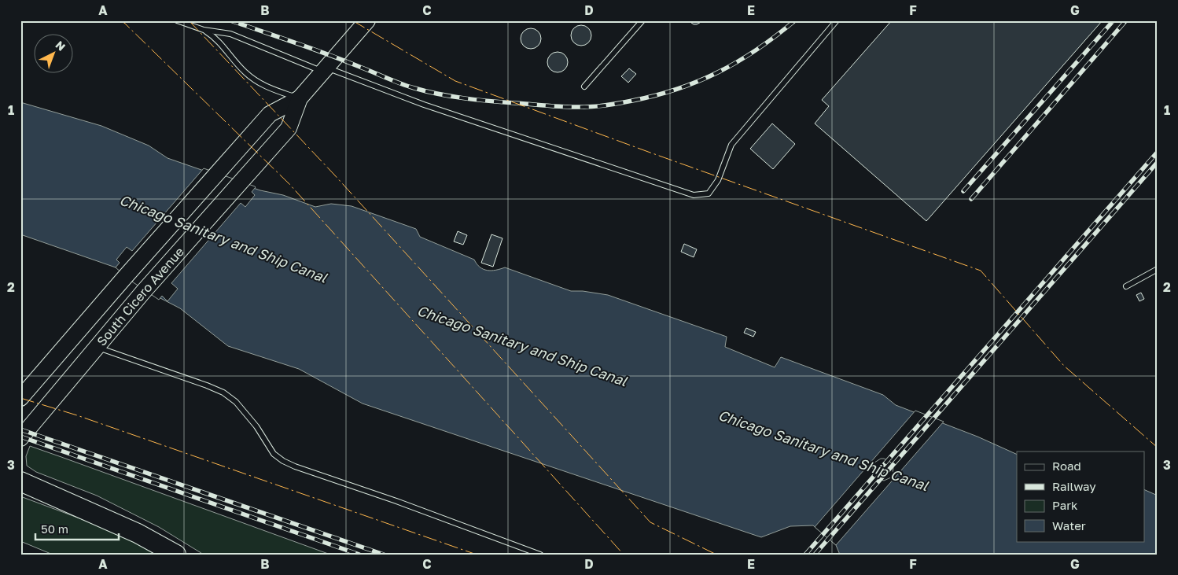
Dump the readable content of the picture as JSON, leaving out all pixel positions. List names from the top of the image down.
{
  "streets": {
    "main road": ["South Cicero Avenue"]
  },
  "water": ["Chicago Sanitary and Ship Canal"],
  "legend": [
    "Road",
    "Railway",
    "Park",
    "Water"
  ],
  "scale_bar": "50 m",
  "north": "top right",
  "grid": {
    "columns": [
      "A",
      "B",
      "C",
      "D",
      "E",
      "F",
      "G"
    ],
    "rows": ["1", "2", "3"]
  }
}
